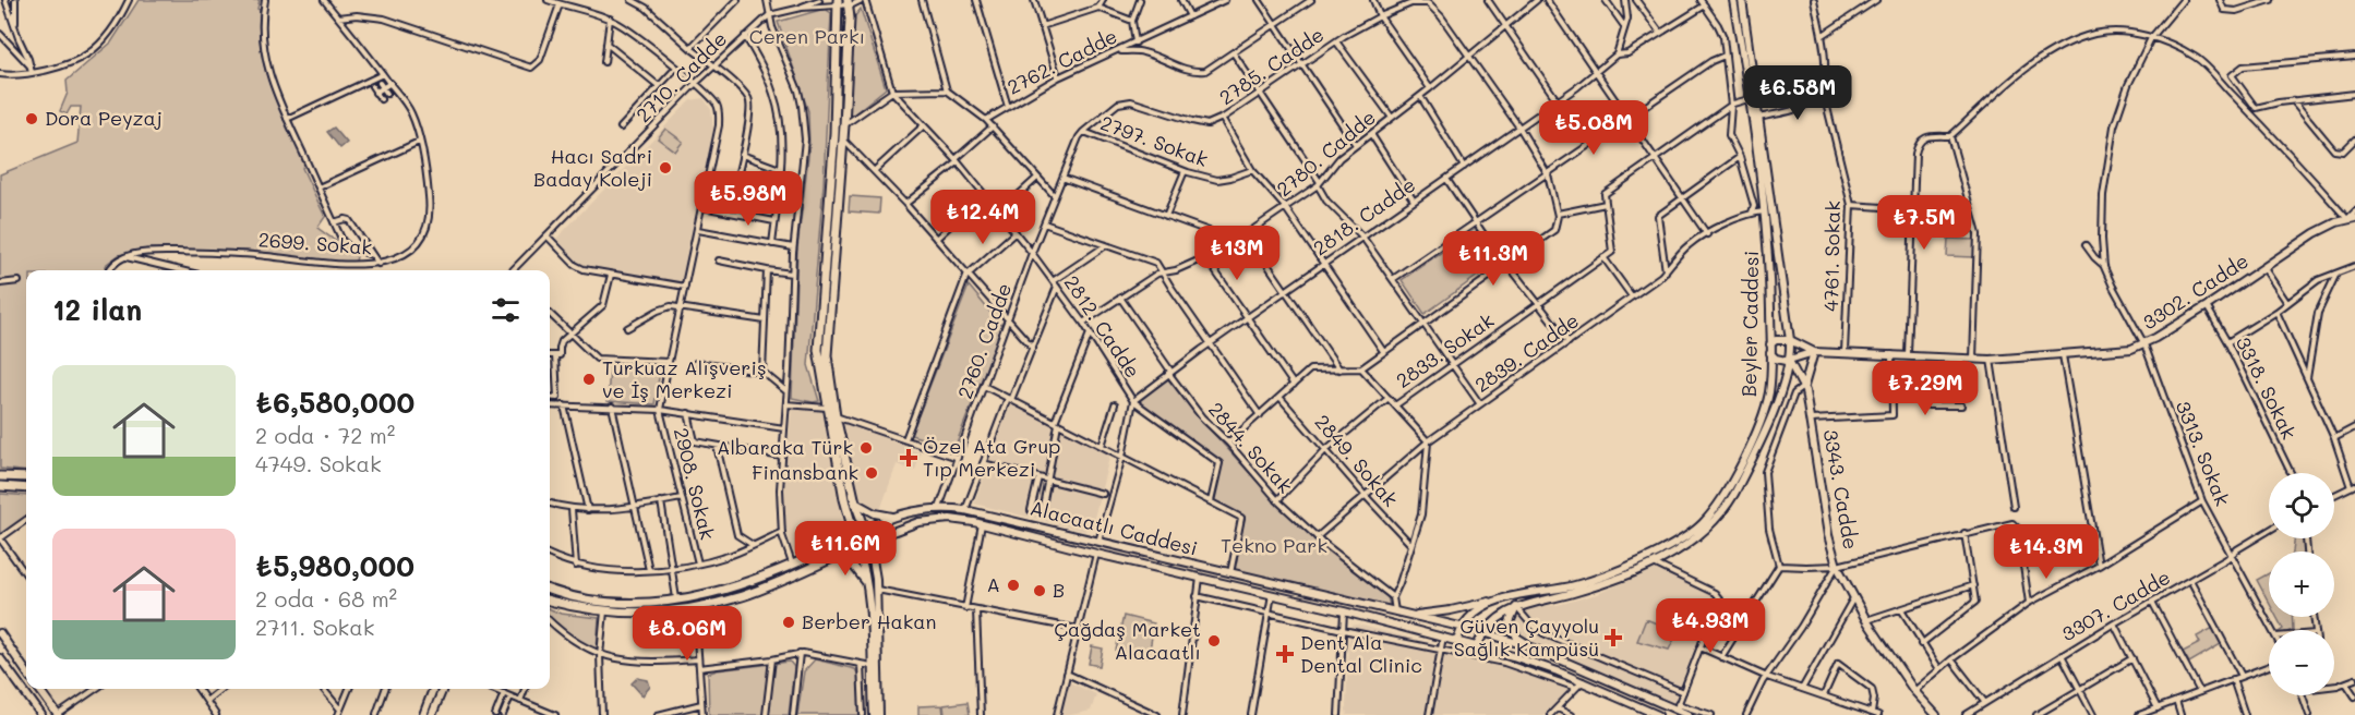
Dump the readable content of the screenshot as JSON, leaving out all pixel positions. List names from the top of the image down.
{
  "streets": {
    "main road": [
      "3302. Cadde",
      "Beyler Caddesi",
      "3343. Cadde",
      "Alacaatlı Caddesi"
    ],
    "street": [
      "2762. Cadde",
      "2785. Cadde",
      "2710. Cadde",
      "2797. Sokak",
      "2780. Cadde",
      "2818. Cadde",
      "2699. Sokak",
      "4761. Sokak",
      "2812. Cadde",
      "2760. Cadde",
      "2833. Sokak",
      "2839. Cadde",
      "3318. Sokak",
      "2844. Sokak",
      "3313. Sokak",
      "2849. Sokak",
      "2908. Sokak",
      "3307. Cadde"
    ]
  },
  "crossings": [
    ["2785. Cadde", "2780. Cadde"],
    ["2785. Cadde", "2818. Cadde"],
    ["2785. Cadde", "2760. Cadde"],
    ["2797. Sokak", "2760. Cadde"],
    ["2780. Cadde", "2812. Cadde"],
    ["2780. Cadde", "2844. Sokak"],
    ["2818. Cadde", "2812. Cadde"],
    ["2818. Cadde", "2844. Sokak"],
    ["4761. Sokak", "3302. Cadde"],
    ["3302. Cadde", "Beyler Caddesi"],
    ["3302. Cadde", "3318. Sokak"],
    ["3302. Cadde", "3313. Sokak"],
    ["3302. Cadde", "3343. Cadde"],
    ["Beyler Caddesi", "2839. Cadde"],
    ["Beyler Caddesi", "3343. Cadde"],
    ["Beyler Caddesi", "Alacaatlı Caddesi"],
    ["2812. Cadde", "2760. Cadde"],
    ["2760. Cadde", "Alacaatlı Caddesi"],
    ["2839. Cadde", "2844. Sokak"],
    ["2839. Cadde", "2849. Sokak"],
    ["3313. Sokak", "3307. Cadde"]
  ],
  "parks": ["Ceren Parkı", "Tekno Park"],
  "places": {
    "other": [
      "Dora Peyzaj",
      "Hacı Sadri Baday Koleji",
      "Turkuaz Alışveriş ve İş Merkezi",
      "Albaraka Türk",
      "Finansbank",
      "A",
      "B",
      "Berber Hakan",
      "Çağdaş Market Alacaatlı"
    ],
    "health": ["Özel Ata Grup Tıp Merkezi", "Güven Çayyolu Sağlık Kampüsü", "Dent Ala Dental Clinic"]
  },
  "page": {
    "price": [
      "₺6.58M",
      "₺5.08M",
      "₺5.98M",
      "₺12.4M",
      "₺7.5M",
      "₺13M",
      "₺11.3M",
      "₺7.29M",
      "₺11.6M",
      "₺14.3M",
      "₺4.93M",
      "₺8.06M"
    ],
    "heading": "12 ilan",
    "list": [
      {
        "name": "₺6,580,000",
        "note": "2 oda · 72 m² · 4749. Sokak"
      },
      {
        "name": "₺5,980,000",
        "note": "2 oda · 68 m² · 2711. Sokak"
      }
    ],
    "map_buttons": ["+", "−"]
  }
}
